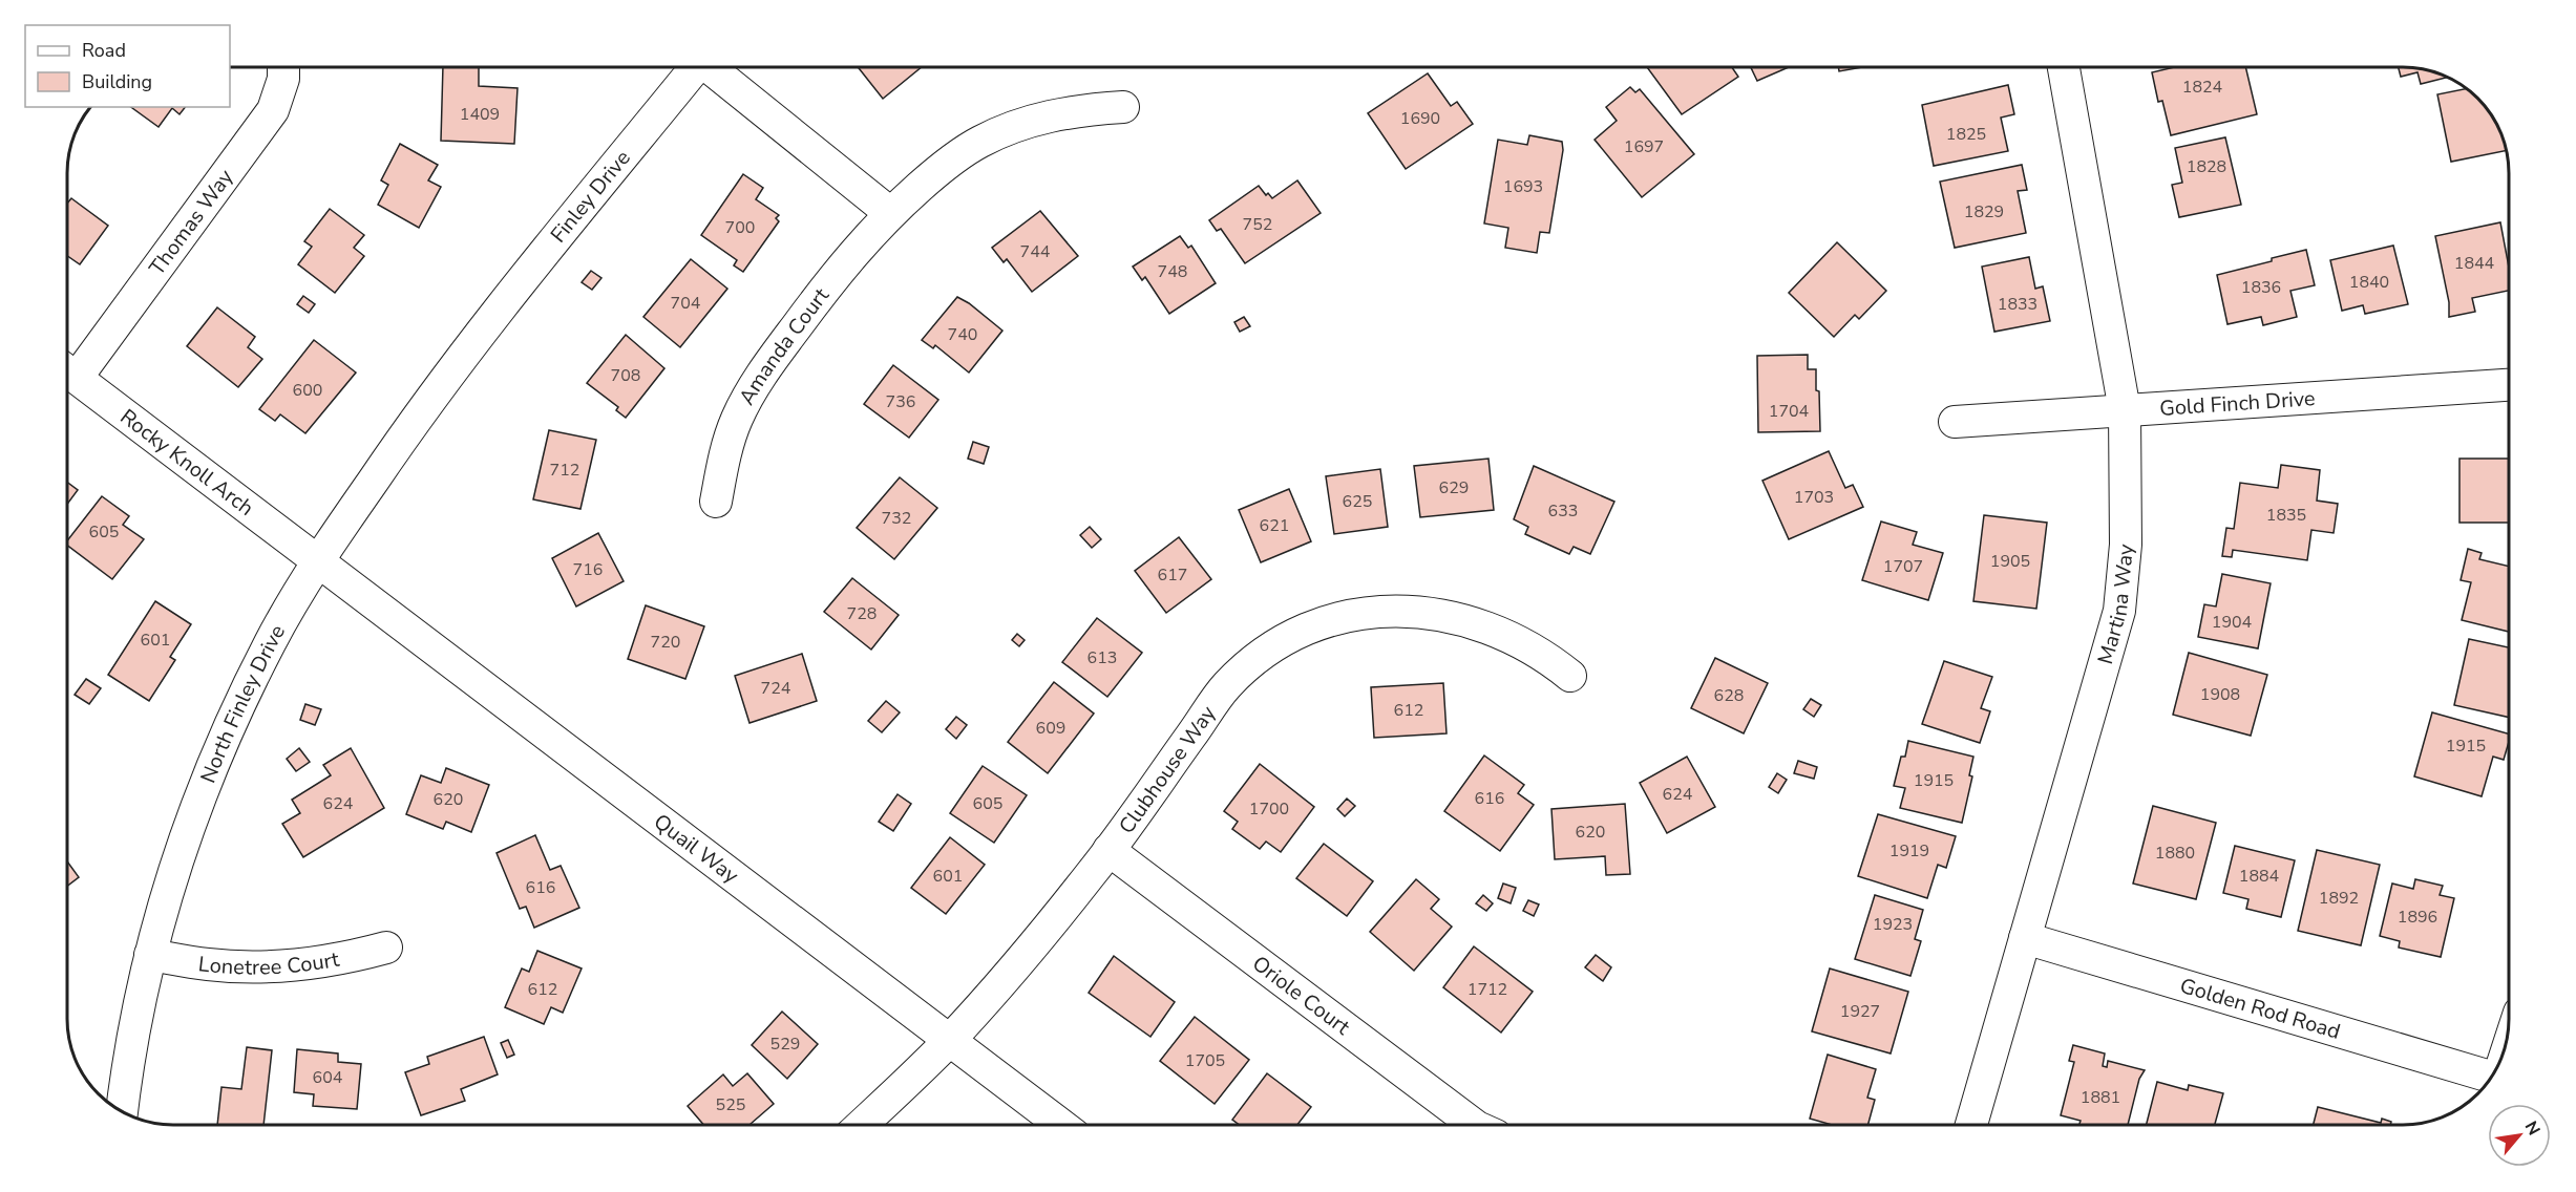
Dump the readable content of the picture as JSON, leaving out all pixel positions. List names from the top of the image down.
{
  "streets": {
    "street": [
      "Finley Drive",
      "Thomas Way",
      "Amanda Court",
      "Gold Finch Drive",
      "Rocky Knoll Arch",
      "Martina Way",
      "North Finley Drive",
      "Clubhouse Way",
      "Quail Way",
      "Lonetree Court",
      "Oriole Court",
      "Golden Rod Road"
    ]
  },
  "crossings": [
    ["Finley Drive", "North Finley Drive"],
    ["Gold Finch Drive", "Martina Way"],
    ["Rocky Knoll Arch", "North Finley Drive"],
    ["Rocky Knoll Arch", "Quail Way"],
    ["Martina Way", "Golden Rod Road"],
    ["North Finley Drive", "Quail Way"],
    ["North Finley Drive", "Lonetree Court"],
    ["Clubhouse Way", "Quail Way"],
    ["Clubhouse Way", "Oriole Court"]
  ],
  "house_numbers": [
    "1824",
    "1409",
    "1690",
    "1825",
    "1697",
    "1828",
    "1693",
    "1829",
    "752",
    "700",
    "744",
    "1844",
    "748",
    "1840",
    "1836",
    "704",
    "1833",
    "740",
    "708",
    "600",
    "736",
    "1704",
    "712",
    "629",
    "1703",
    "625",
    "633",
    "1835",
    "732",
    "621",
    "605",
    "1905",
    "1707",
    "716",
    "617",
    "728",
    "1904",
    "601",
    "720",
    "613",
    "724",
    "1908",
    "628",
    "612",
    "609",
    "1915",
    "1915",
    "624",
    "616",
    "620",
    "624",
    "605",
    "1700",
    "620",
    "1919",
    "1880",
    "601",
    "1884",
    "616",
    "1892",
    "1896",
    "1923",
    "612",
    "1712",
    "1927",
    "529",
    "1705",
    "604",
    "1881",
    "525"
  ],
  "legend": ["Road", "Building"],
  "north": "top right"
}
